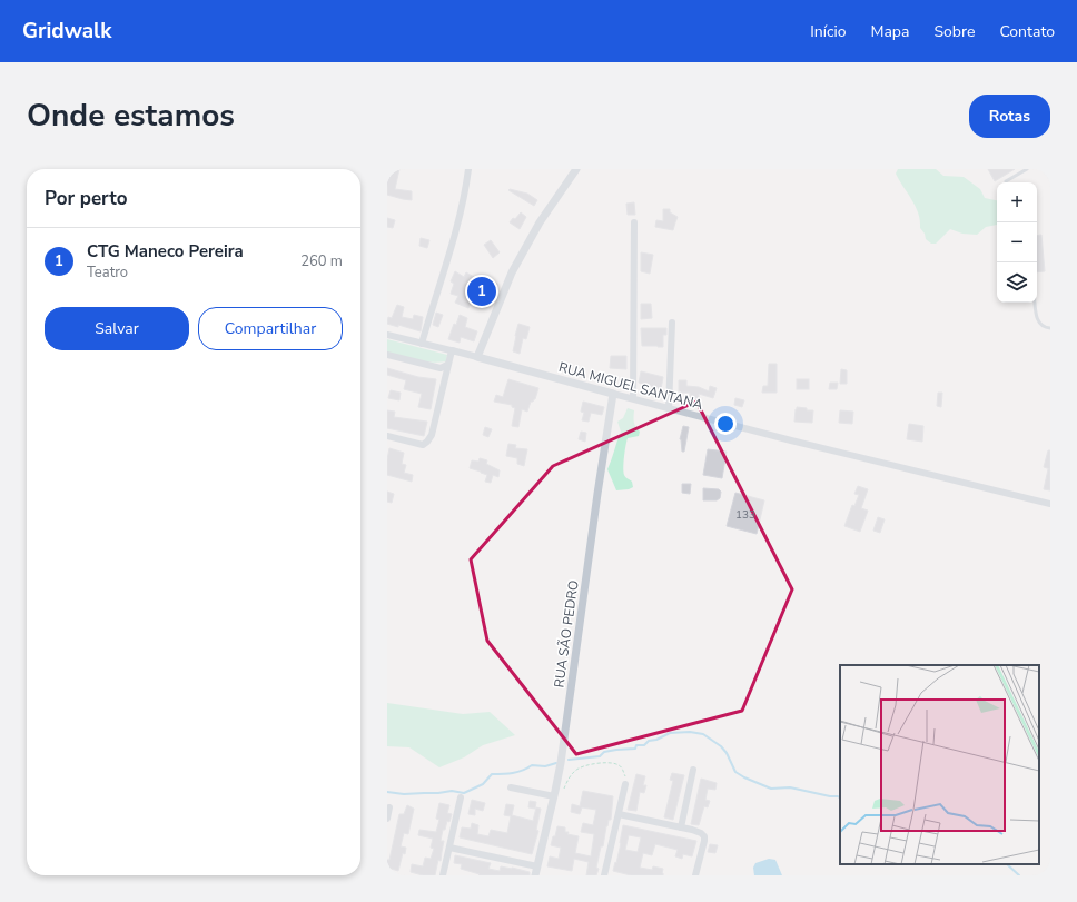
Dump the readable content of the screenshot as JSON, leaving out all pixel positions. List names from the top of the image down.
{
  "streets": {
    "street": ["RUA MIGUEL SANTANA", "RUA SÃO PEDRO"]
  },
  "crossings": [
    ["RUA MIGUEL SANTANA", "RUA SÃO PEDRO"]
  ],
  "house_numbers": ["133"],
  "page": {
    "header": "Gridwalk",
    "nav": [
      "Início",
      "Mapa",
      "Sobre",
      "Contato"
    ],
    "title": "Onde estamos",
    "buttons": [
      "Rotas",
      ["Salvar", "Compartilhar"]
    ],
    "heading": "Por perto",
    "map_buttons": ["+", "−"],
    "list": [
      {
        "mark": "1",
        "name": "CTG Maneco Pereira",
        "note": "Teatro",
        "value": "260 m"
      }
    ],
    "pins": "1"
  }
}
